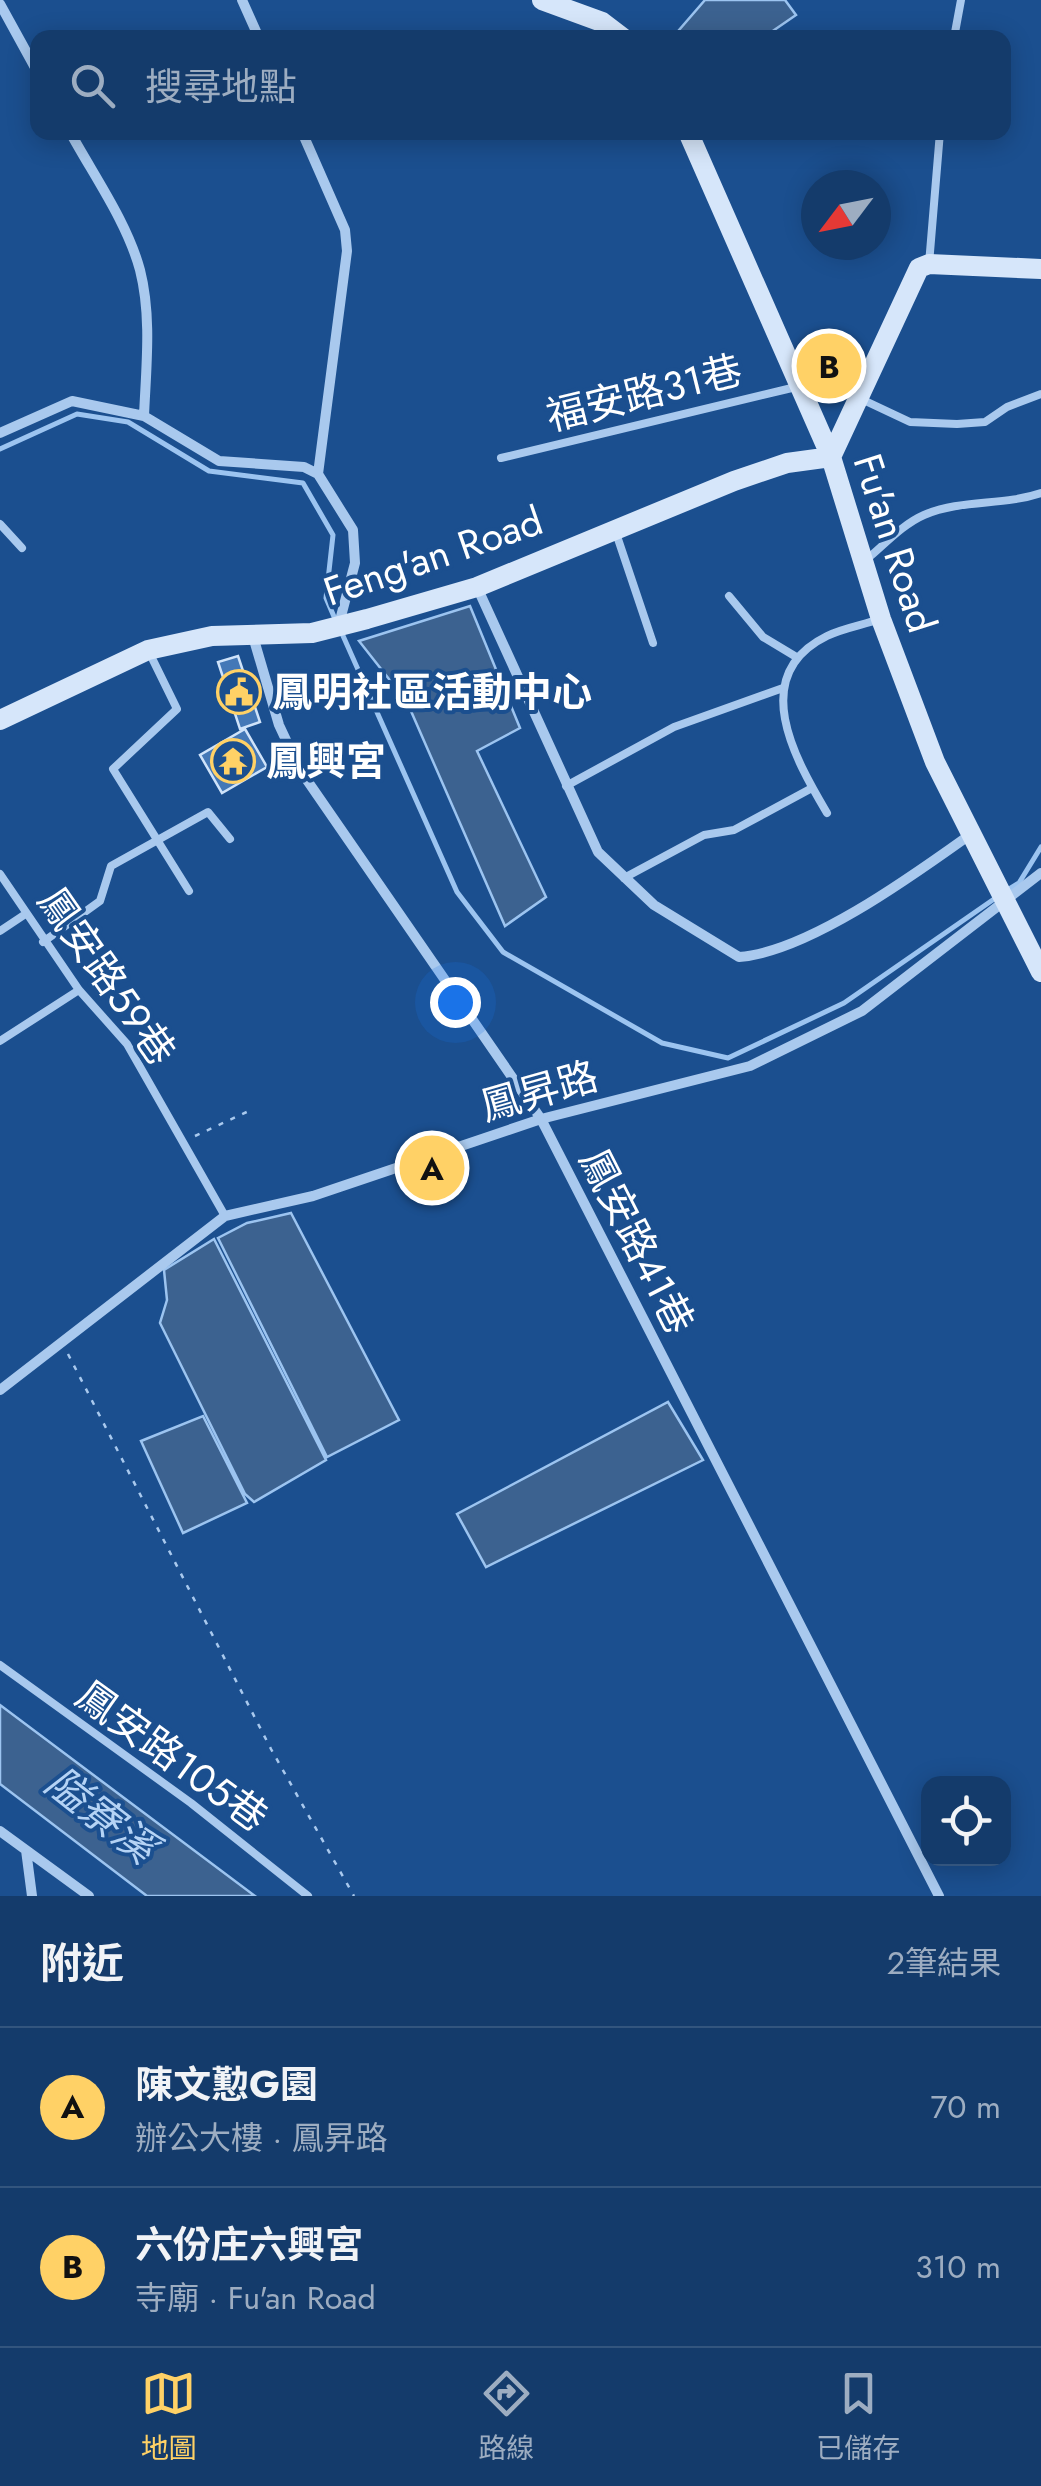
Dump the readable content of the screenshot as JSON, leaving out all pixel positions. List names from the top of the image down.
{
  "streets": {
    "street": [
      "Fu'an Road",
      "Feng'an Road",
      "鳳昇路",
      "鳳安路41巷"
    ],
    "lane": ["福安路31巷", "鳳安路59巷", "鳳安路105巷"]
  },
  "crossings": [
    ["福安路31巷", "Fu'an Road"],
    ["Fu'an Road", "Feng'an Road"],
    ["Fu'an Road", "鳳昇路"],
    ["Feng'an Road", "鳳安路41巷"],
    ["鳳安路59巷", "鳳昇路"],
    ["鳳昇路", "鳳安路41巷"]
  ],
  "water": ["隘寮溪"],
  "places": {
    "public building": ["鳳明社區活動中心"],
    "temple": ["鳳興宮"]
  },
  "north": "bottom left",
  "page": {
    "search": "搜尋地點",
    "pins": ["B", "A"],
    "heading": ["附近", "2筆結果"],
    "list": [
      {
        "mark": "A",
        "name": "陳文懃G園",
        "note": "辦公大樓 · 鳳昇路",
        "value": "70 m"
      },
      {
        "mark": "B",
        "name": "六份庄六興宮",
        "note": "寺廟 · Fu'an Road",
        "value": "310 m"
      }
    ],
    "nav": ["地圖", "路線", "已儲存"]
  }
}
